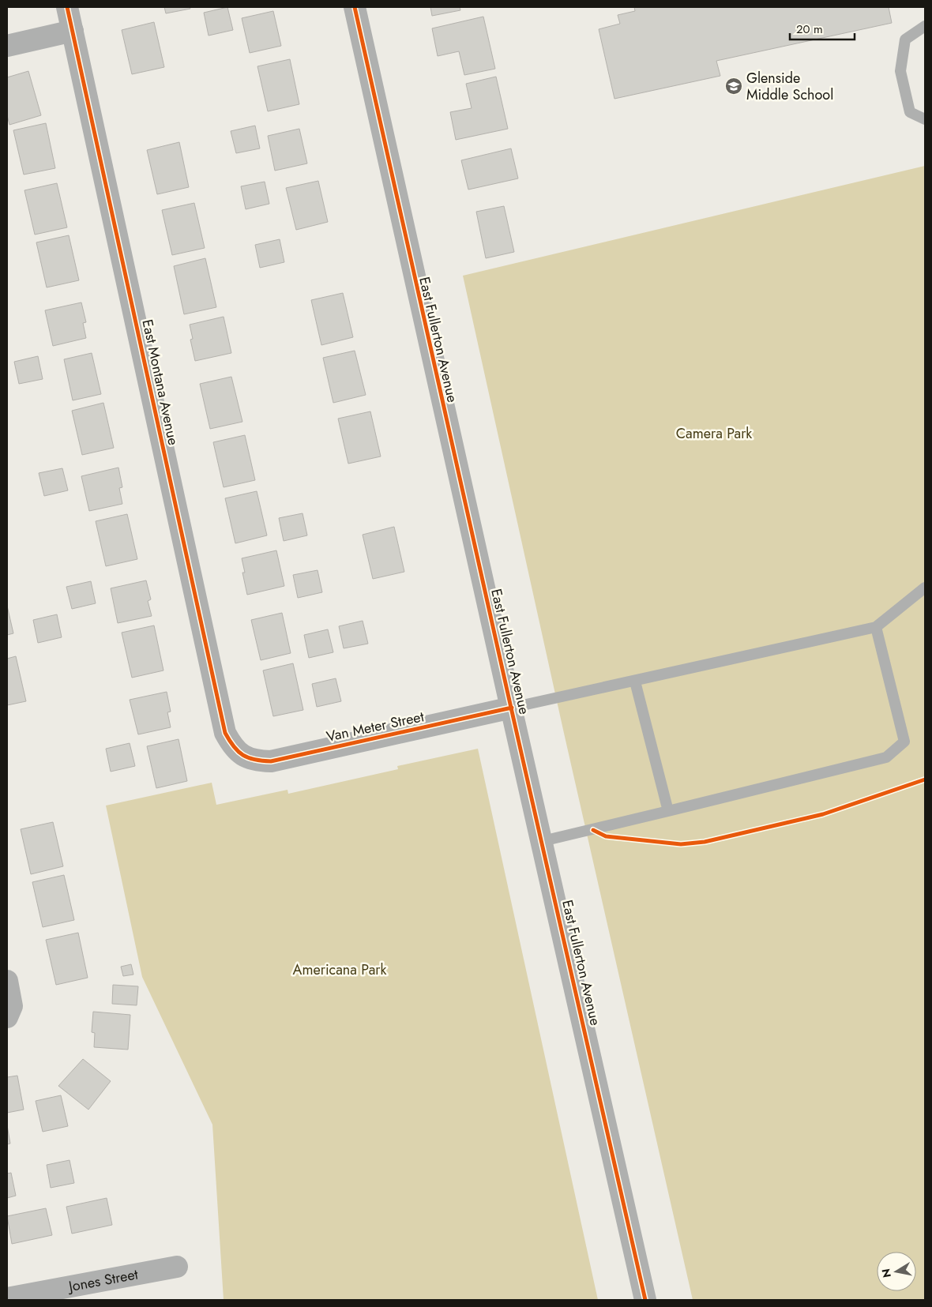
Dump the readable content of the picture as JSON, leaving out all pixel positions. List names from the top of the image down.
{
  "streets": {
    "street": [
      "East Fullerton Avenue",
      "East Montana Avenue",
      "Van Meter Street",
      "Jones Street"
    ]
  },
  "crossings": [
    ["East Fullerton Avenue", "Van Meter Street"],
    ["East Montana Avenue", "Van Meter Street"]
  ],
  "parks": ["Camera Park", "Americana Park"],
  "places": {
    "school or university": ["Glenside Middle School"]
  },
  "scale_bar": "20 m",
  "north": "left"
}
